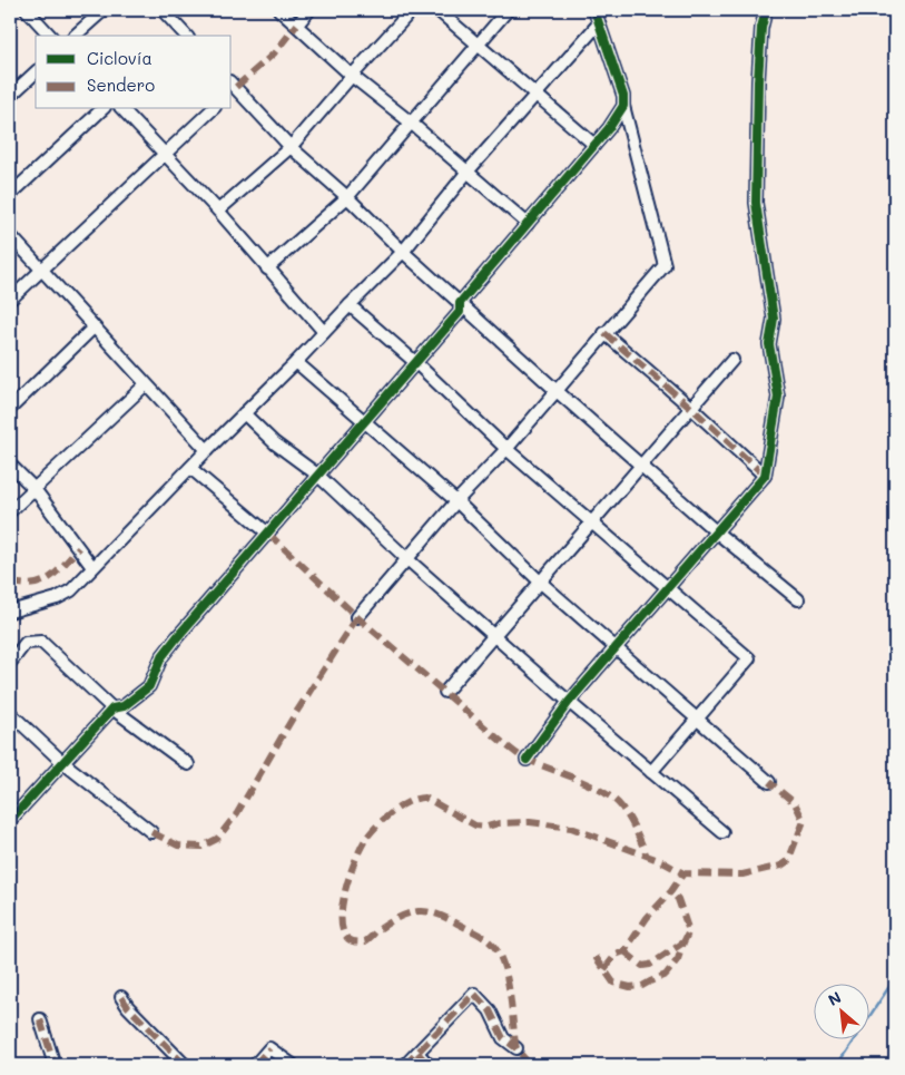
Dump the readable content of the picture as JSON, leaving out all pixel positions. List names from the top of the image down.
{
  "legend": ["Ciclovía", "Sendero"],
  "north": "top left"
}
